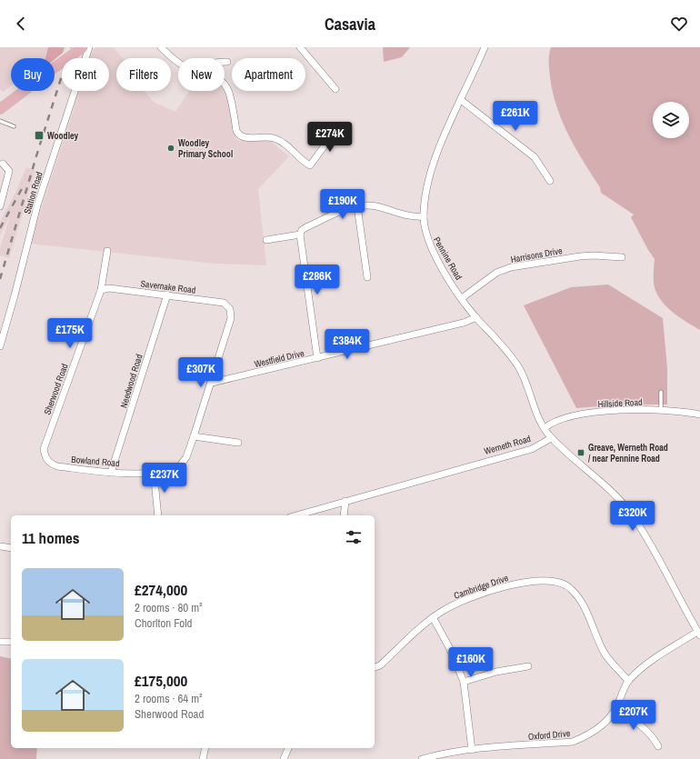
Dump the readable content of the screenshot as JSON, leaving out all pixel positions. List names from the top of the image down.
{
  "streets": {
    "street": [
      "Station Road",
      "Harrisons Drive",
      "Pennine Road",
      "Savernake Road",
      "Westfield Drive",
      "Needwood Road",
      "Sherwood Road",
      "Hillside Road",
      "Werneth Road",
      "Bowland Road",
      "Cambridge Drive",
      "Oxford Drive"
    ]
  },
  "crossings": [
    ["Harrisons Drive", "Pennine Road"],
    ["Pennine Road", "Westfield Drive"],
    ["Pennine Road", "Hillside Road"],
    ["Pennine Road", "Werneth Road"],
    ["Savernake Road", "Westfield Drive"],
    ["Savernake Road", "Needwood Road"],
    ["Savernake Road", "Sherwood Road"],
    ["Needwood Road", "Bowland Road"],
    ["Sherwood Road", "Bowland Road"],
    ["Cambridge Drive", "Oxford Drive"]
  ],
  "places": {
    "transit": ["Woodley", "Greave, Werneth Road / near Pennine Road"],
    "other": ["Woodley Primary School"]
  },
  "page": {
    "header": "Casavia",
    "chip": [
      "Buy",
      "Rent",
      "Filters",
      "New",
      "Apartment"
    ],
    "price": [
      "£261K",
      "£274K",
      "£190K",
      "£286K",
      "£175K",
      "£384K",
      "£307K",
      "£237K",
      "£320K",
      "£160K",
      "£207K"
    ],
    "heading": "11 homes",
    "list": [
      {
        "name": "£274,000",
        "note": "2 rooms · 80 m² · Chorlton Fold"
      },
      {
        "name": "£175,000",
        "note": "2 rooms · 64 m² · Sherwood Road"
      }
    ]
  }
}
